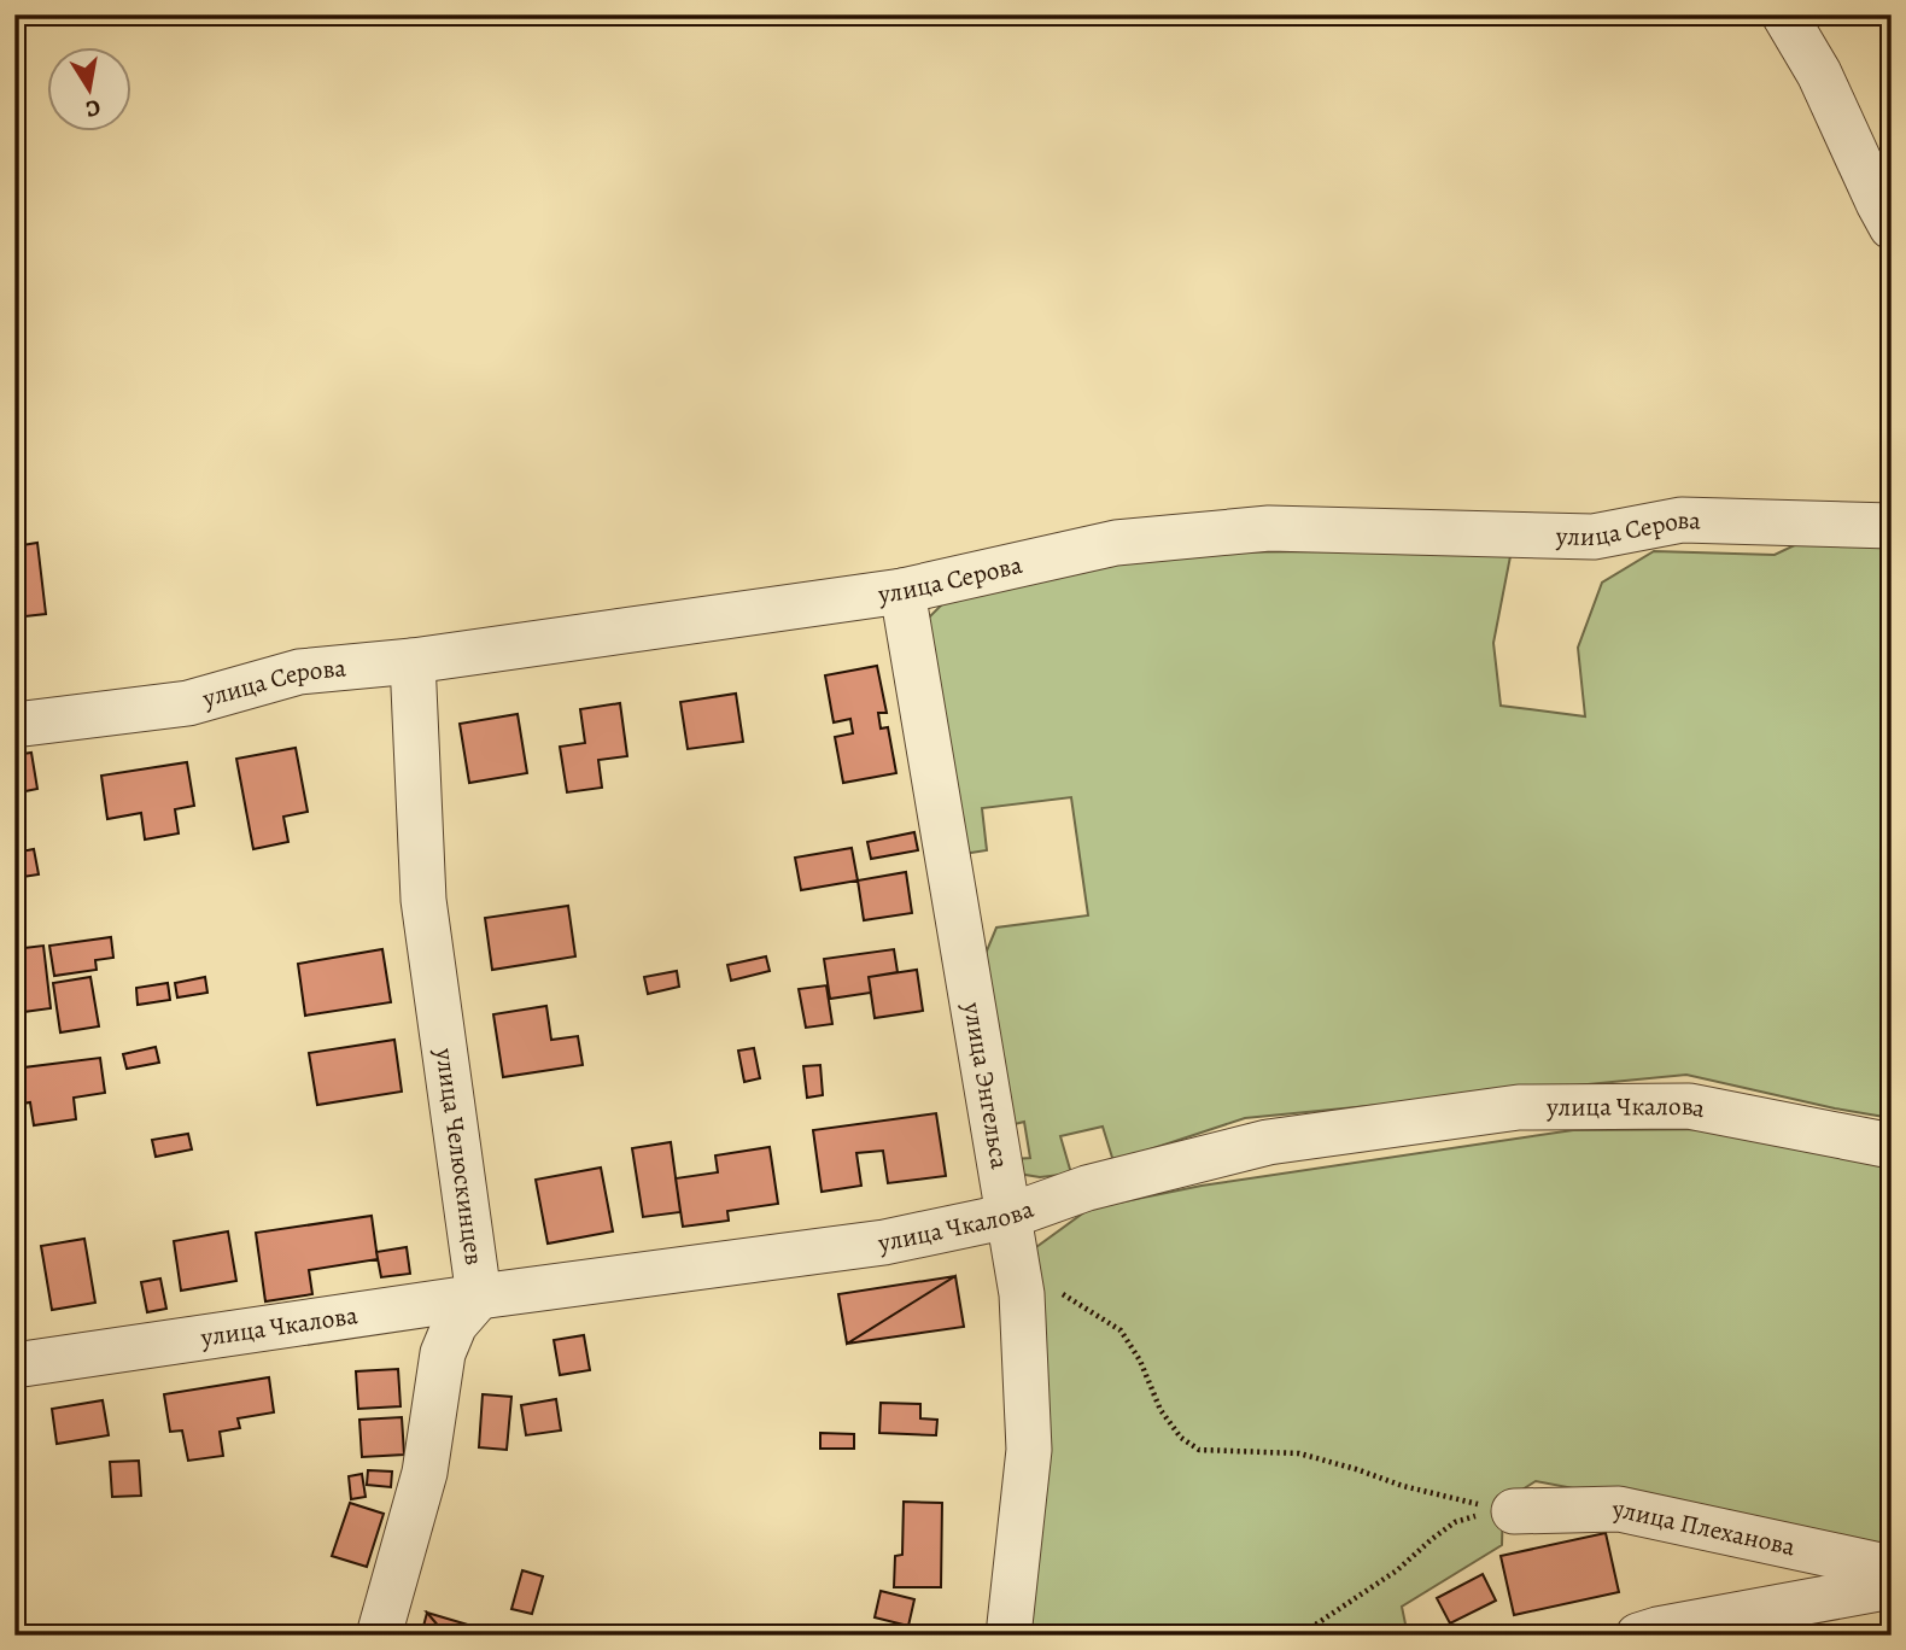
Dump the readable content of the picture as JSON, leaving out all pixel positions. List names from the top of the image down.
{
  "streets": {
    "street": [
      "улица Серова",
      "улица Энгельса",
      "улица Чкалова",
      "улица Челюскинцев",
      "улица Плеханова"
    ]
  },
  "crossings": [
    ["улица Серова", "улица Энгельса"],
    ["улица Серова", "улица Челюскинцев"],
    ["улица Энгельса", "улица Чкалова"],
    ["улица Чкалова", "улица Челюскинцев"]
  ],
  "north": "bottom"
}
